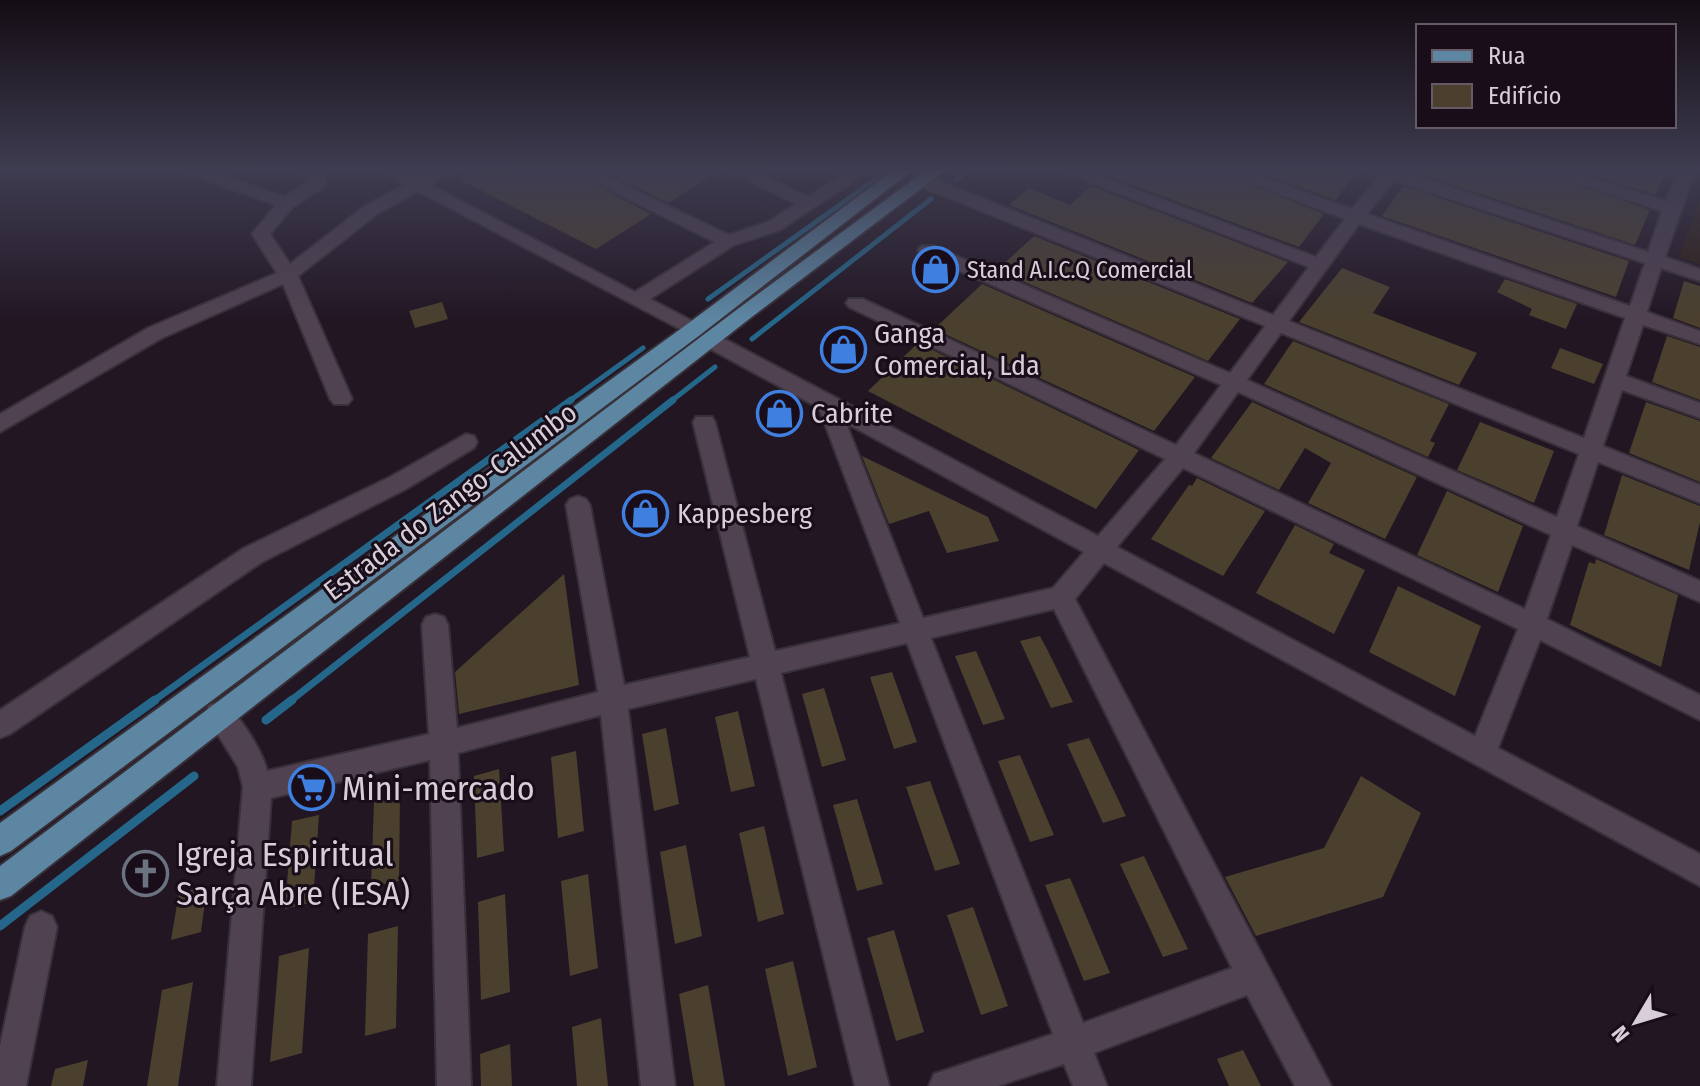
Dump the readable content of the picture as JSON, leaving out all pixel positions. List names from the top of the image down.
{
  "streets": {
    "main road": ["Estrada do Zango-Calumbo"]
  },
  "places": {
    "shop": [
      "Stand A.I.C.Q Comercial",
      "Ganga Comercial, Lda",
      "Cabrite",
      "Kappesberg"
    ],
    "supermarket": ["Mini-mercado"],
    "church": ["Igreja Espiritual Sarça Abre (IESA)"]
  },
  "legend": ["Rua", "Edifício"],
  "north": "bottom left"
}
